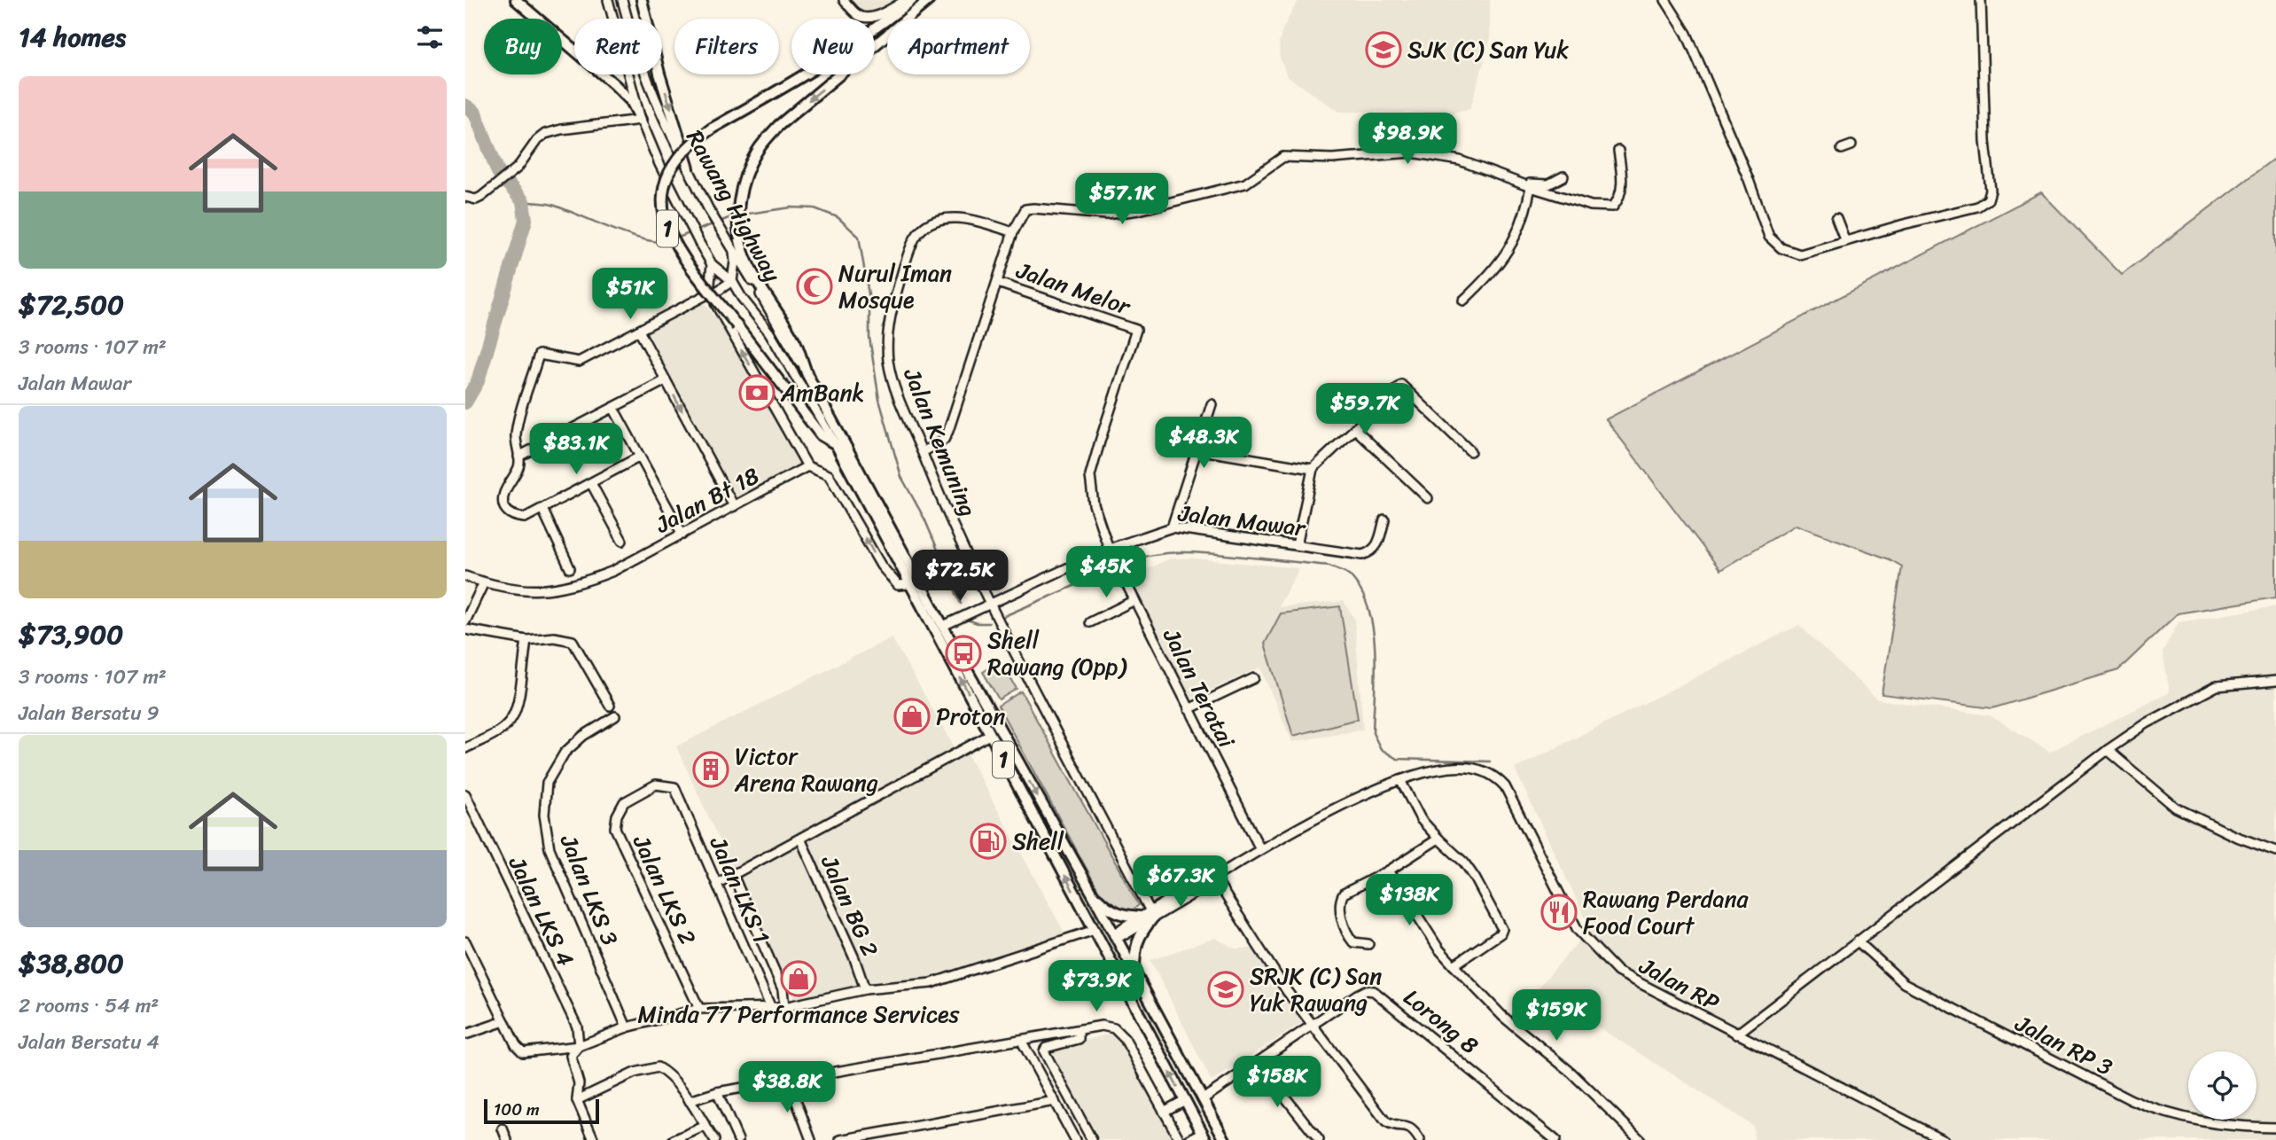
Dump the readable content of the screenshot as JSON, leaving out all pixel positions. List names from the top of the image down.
{
  "streets": {
    "main road": ["Rawang Highway", "1"],
    "street": [
      "Jalan Melor",
      "Jalan Kemuning",
      "Jalan Bt 18",
      "Jalan Mawar",
      "Jalan Teratai",
      "Jalan LKS 3",
      "Jalan LKS 2",
      "Jalan LKS 1",
      "Jalan BG 2",
      "Jalan LKS 4",
      "Jalan RP",
      "Lorong 8",
      "Jalan RP 3"
    ]
  },
  "crossings": [
    ["Rawang Highway", "1"],
    ["Rawang Highway", "Jalan Mawar"],
    ["Rawang Highway", "Lorong 8"],
    ["Jalan Melor", "Jalan Teratai"],
    ["Jalan Kemuning", "Jalan Mawar"],
    ["Jalan Mawar", "Jalan Teratai"],
    ["Jalan LKS 2", "Jalan LKS 1"]
  ],
  "places": {
    "school or university": ["SJK (C) San Yuk", "SRJK (C) San Yuk Rawang"],
    "mosque": ["Nurul Iman Mosque"],
    "bank": ["AmBank"],
    "bus stop": ["Shell Rawang (Opp)"],
    "shop": ["Proton", "Minda 77 Performance Services"],
    "building": ["Victor Arena Rawang"],
    "fuel station": ["Shell"],
    "restaurant": ["Rawang Perdana Food Court"]
  },
  "scale_bar": "100 m",
  "page": {
    "heading": "14 homes",
    "chip": [
      "Buy",
      "Rent",
      "Filters",
      "New",
      "Apartment"
    ],
    "list": [
      {
        "name": "$72,500",
        "note": "3 rooms · 107 m² · Jalan Mawar"
      },
      {
        "name": "$73,900",
        "note": "3 rooms · 107 m² · Jalan Bersatu 9"
      },
      {
        "name": "$38,800",
        "note": "2 rooms · 54 m² · Jalan Bersatu 4"
      }
    ],
    "price": [
      "$98.9K",
      "$57.1K",
      "$51K",
      "$59.7K",
      "$48.3K",
      "$83.1K",
      "$45K",
      "$72.5K",
      "$67.3K",
      "$138K",
      "$73.9K",
      "$159K",
      "$158K",
      "$38.8K"
    ],
    "scale": "100 m"
  }
}
